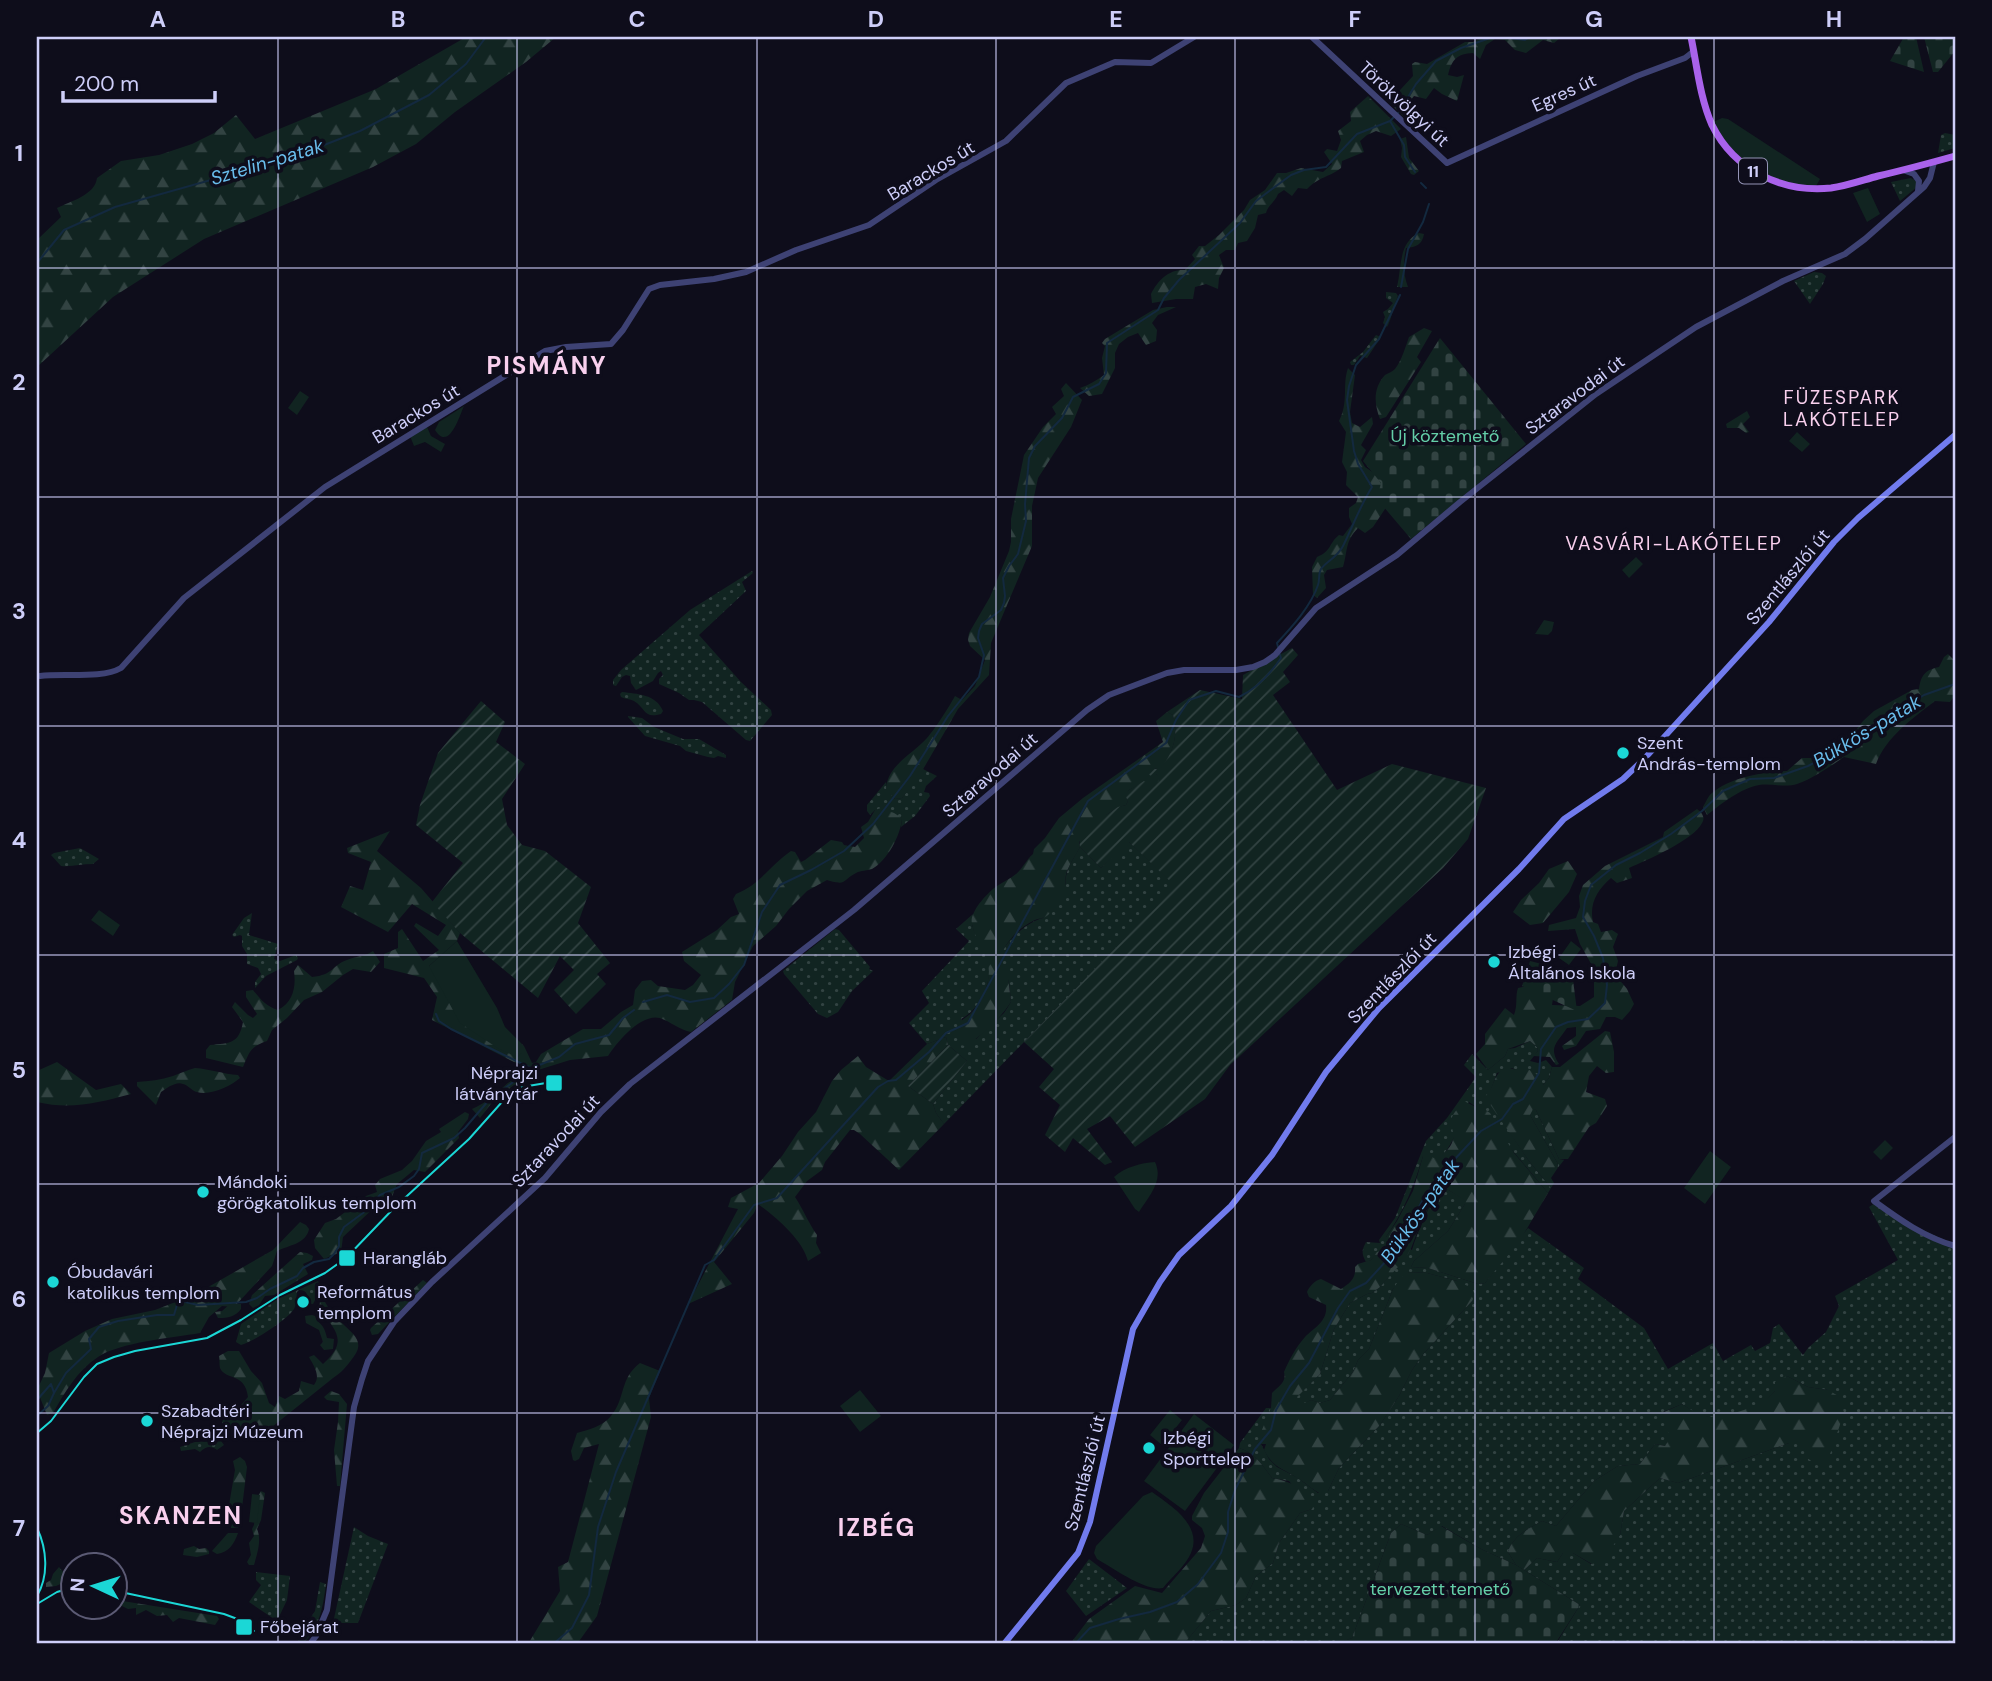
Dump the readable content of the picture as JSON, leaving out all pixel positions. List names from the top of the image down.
{
  "streets": {
    "main road": ["11", "Szentlászlói út"],
    "street": [
      "Egres út",
      "Törökvölgyi út",
      "Barackos út",
      "Sztaravodai út"
    ]
  },
  "crossings": [
    ["Egres út", "Törökvölgyi út"],
    ["Egres út", "11"],
    ["11", "Sztaravodai út"]
  ],
  "districts": [
    "PISMÁNY",
    "FÜZESPARK LAKÓTELEP",
    "VASVÁRI-LAKÓTELEP",
    "SKANZEN",
    "IZBÉG"
  ],
  "water": ["Sztelin-patak", "Bükkös-patak"],
  "parks": ["Új köztemető", "tervezett temető"],
  "places": {
    "other": [
      "Szent András-templom",
      "Izbégi Általános Iskola",
      "Mándoki görögkatolikus templom",
      "Óbudavári katolikus templom",
      "Református templom",
      "Szabadtéri Néprajzi Múzeum",
      "Izbégi Sporttelep"
    ],
    "transit": ["Néprajzi látványtár", "Harangláb", "Főbejárat"]
  },
  "scale_bar": "200 m",
  "north": "left",
  "grid": {
    "columns": [
      "A",
      "B",
      "C",
      "D",
      "E",
      "F",
      "G",
      "H"
    ],
    "rows": [
      "1",
      "2",
      "3",
      "4",
      "5",
      "6",
      "7"
    ]
  }
}
